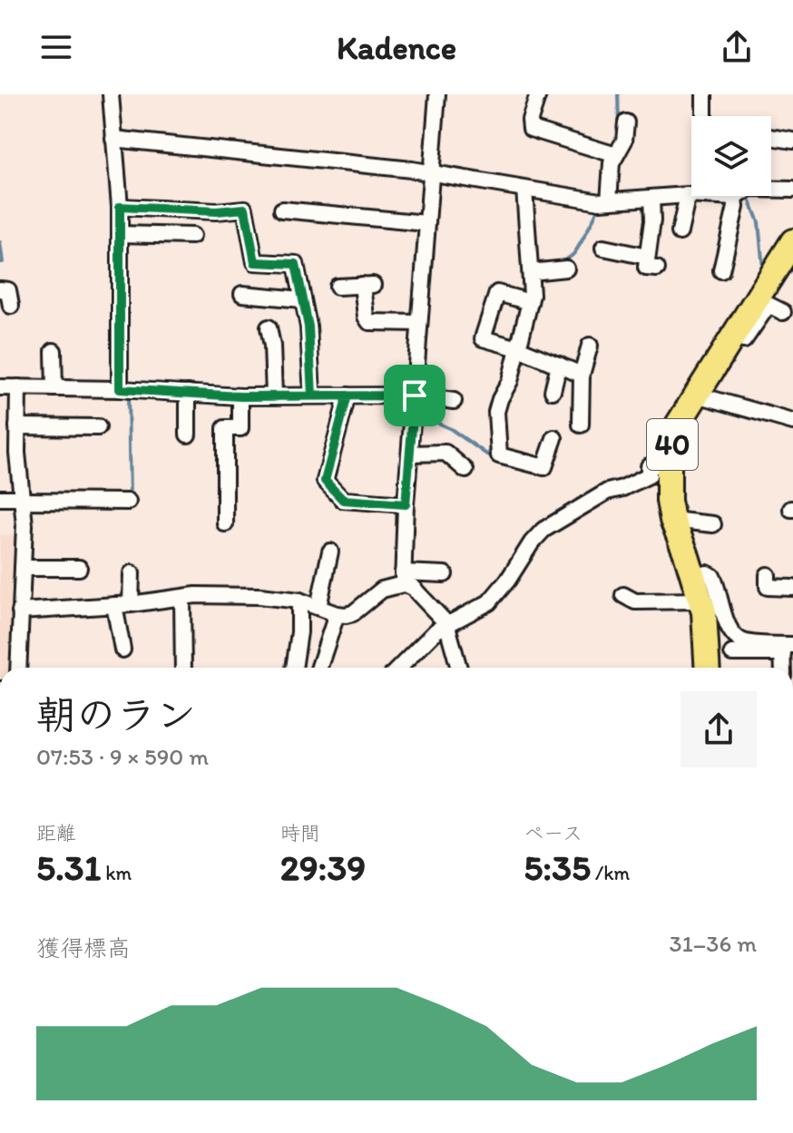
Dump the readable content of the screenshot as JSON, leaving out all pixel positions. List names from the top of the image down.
{
  "streets": {
    "main road": ["40"]
  },
  "page": {
    "header": "Kadence",
    "heading": ["朝のラン", "07:53 · 9 × 590 m"],
    "stats": [
      ["距離", "5.31 km"],
      ["時間", "29:39"],
      ["ペース", "5:35 /km"]
    ],
    "chart": ["獲得標高", "31–36 m"]
  }
}
